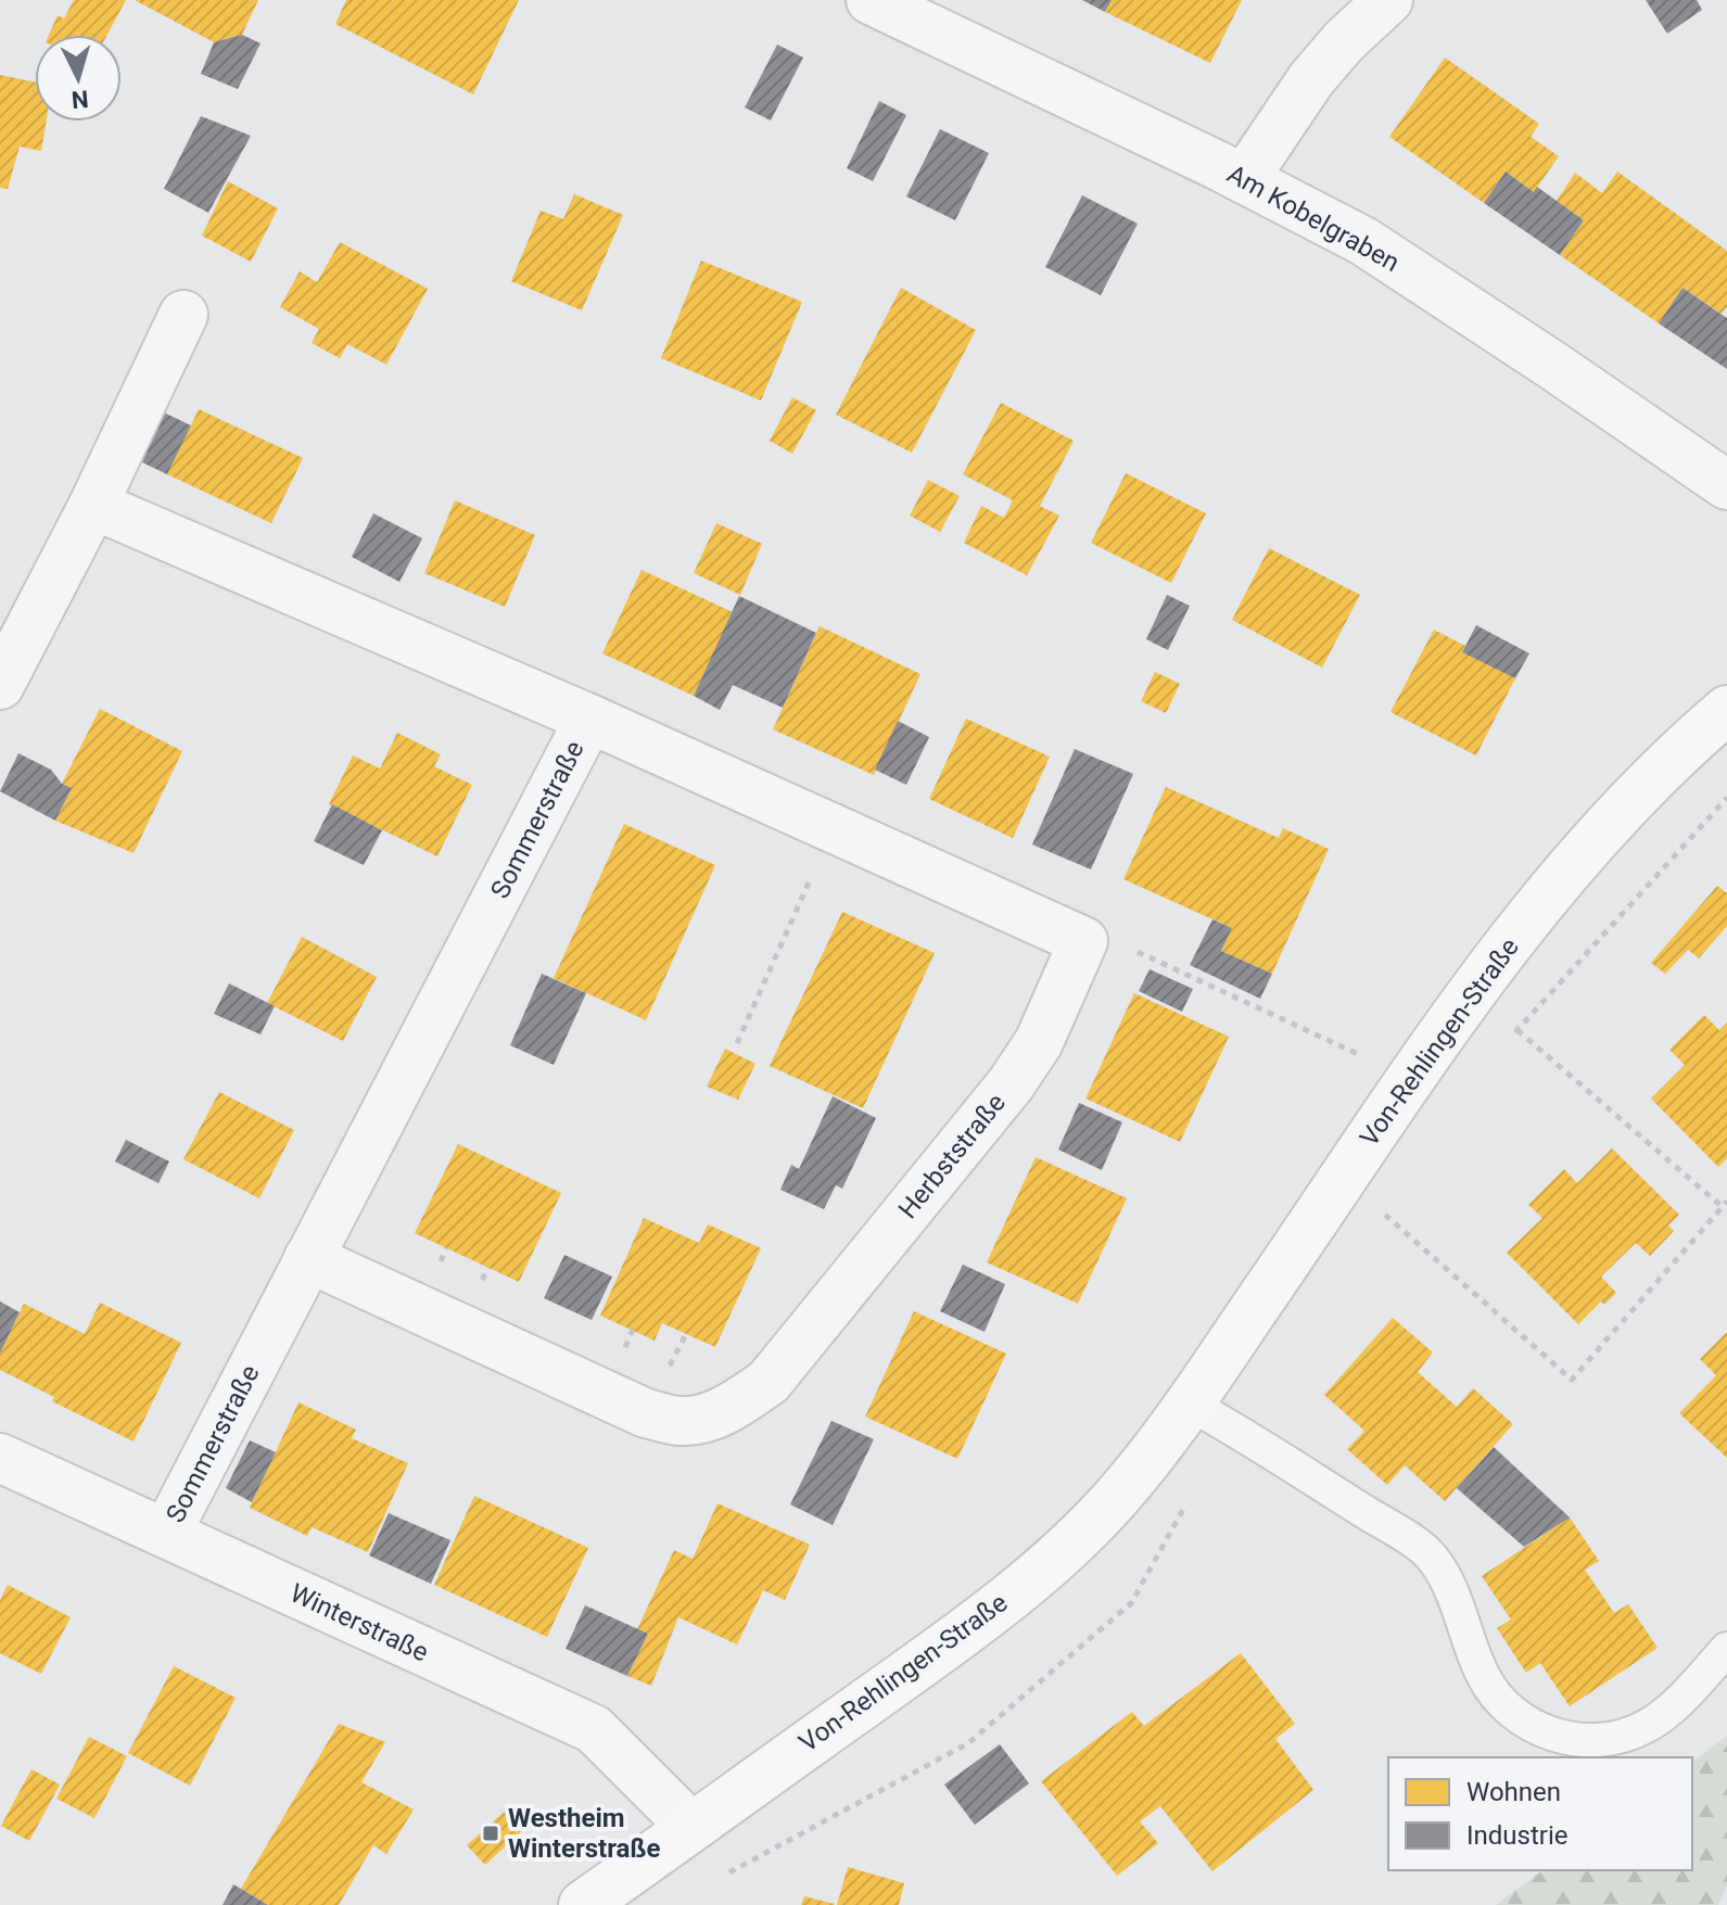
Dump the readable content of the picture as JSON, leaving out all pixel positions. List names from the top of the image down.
{
  "streets": {
    "street": [
      "Am Kobelgraben",
      "Sommerstraße",
      "Von-Rehlingen-Straße",
      "Herbststraße",
      "Winterstraße"
    ]
  },
  "crossings": [
    ["Sommerstraße", "Herbststraße"],
    ["Sommerstraße", "Winterstraße"],
    ["Von-Rehlingen-Straße", "Winterstraße"]
  ],
  "places": {
    "transit": ["Westheim Winterstraße"]
  },
  "legend": ["Wohnen", "Industrie"],
  "north": "bottom"
}
